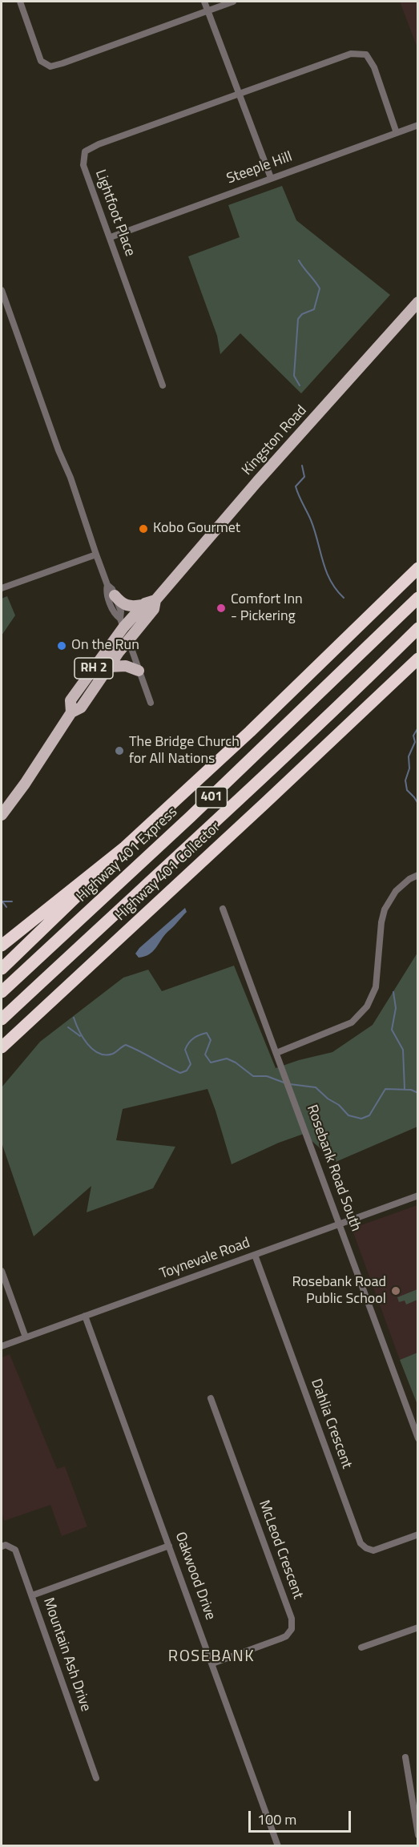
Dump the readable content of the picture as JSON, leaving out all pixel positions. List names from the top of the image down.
{
  "streets": {
    "highway": ["401", "Highway 401 Express", "Highway 401 Collector"],
    "main road": ["Kingston Road", "RH 2"],
    "street": [
      "Steeple Hill",
      "Lightfoot Place",
      "Rosebank Road South",
      "Toynevale Road",
      "Dahlia Crescent",
      "McLeod Crescent",
      "Oakwood Drive",
      "Mountain Ash Drive"
    ]
  },
  "crossings": [
    ["Steeple Hill", "Lightfoot Place"],
    ["Rosebank Road South", "Toynevale Road"],
    ["Toynevale Road", "Dahlia Crescent"],
    ["Toynevale Road", "Oakwood Drive"],
    ["McLeod Crescent", "Oakwood Drive"],
    ["Oakwood Drive", "Mountain Ash Drive"]
  ],
  "districts": ["ROSEBANK"],
  "places": [
    "Kobo Gourmet",
    "Comfort Inn - Pickering",
    "On the Run",
    "The Bridge Church for All Nations",
    "Rosebank Road Public School"
  ],
  "scale_bar": "100 m"
}
